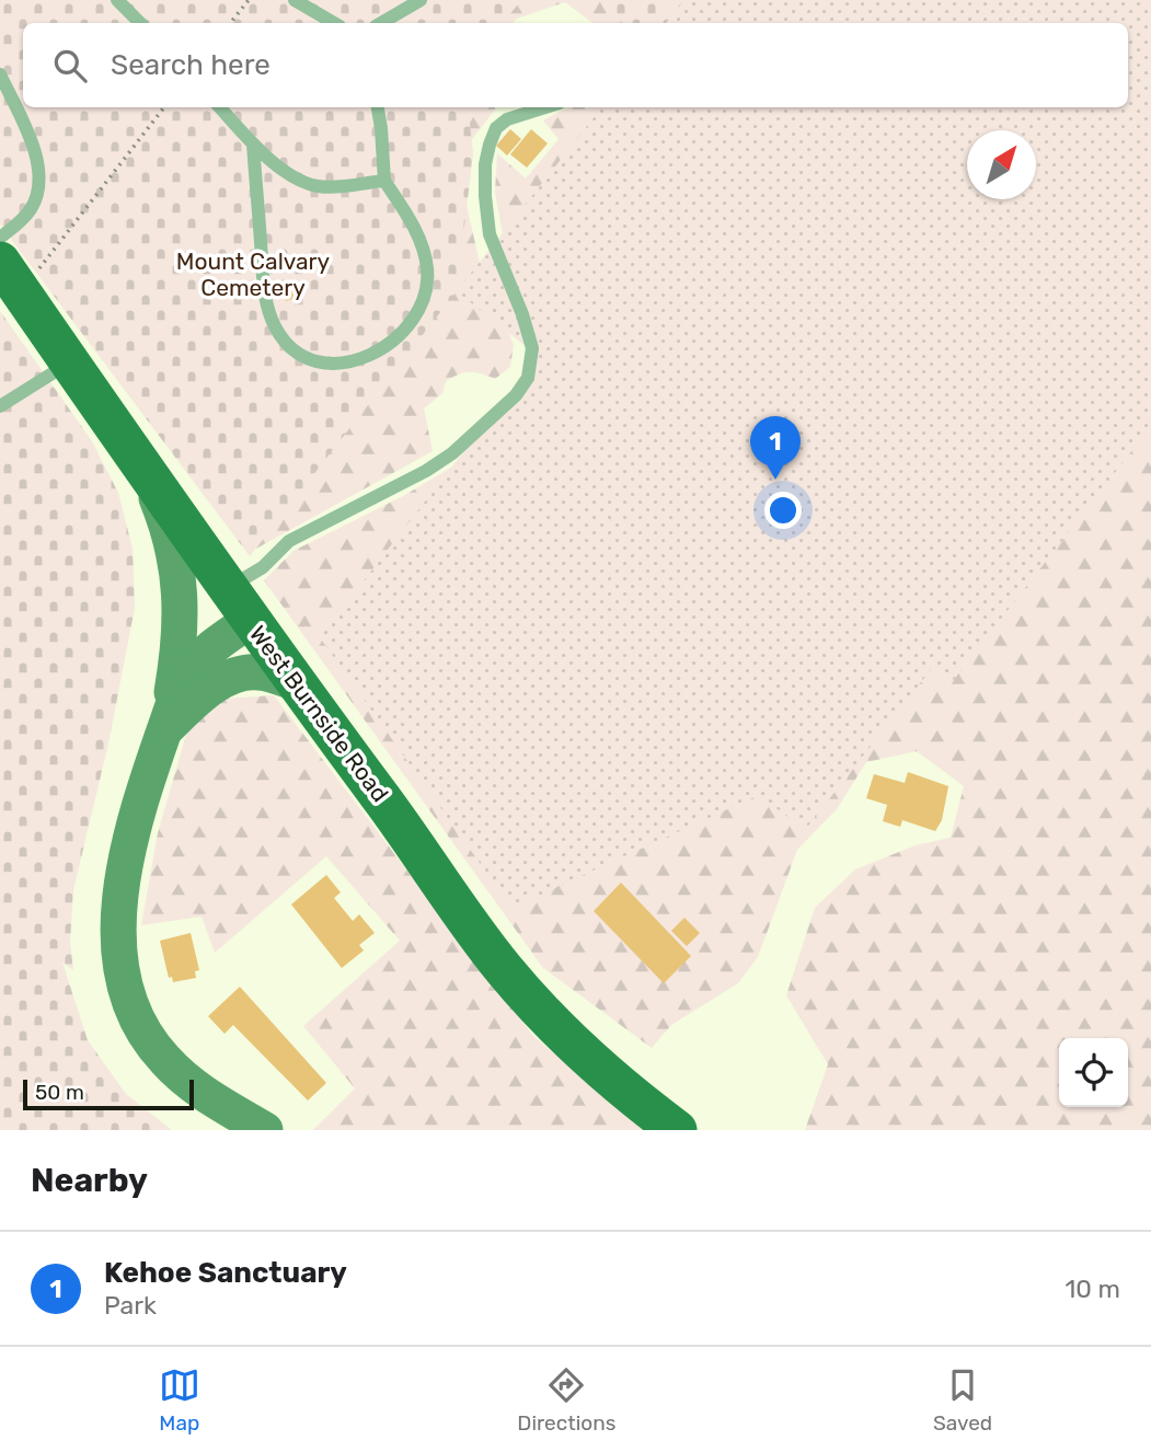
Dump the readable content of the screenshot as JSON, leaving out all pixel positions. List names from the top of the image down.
{
  "streets": {
    "main road": ["West Burnside Road"]
  },
  "parks": ["Mount Calvary Cemetery"],
  "scale_bar": "50 m",
  "north": "top right",
  "page": {
    "search": "Search here",
    "pins": "1",
    "scale": "50 m",
    "heading": "Nearby",
    "list": [
      {
        "mark": "1",
        "name": "Kehoe Sanctuary",
        "note": "Park",
        "value": "10 m"
      }
    ],
    "nav": ["Map", "Directions", "Saved"]
  }
}
